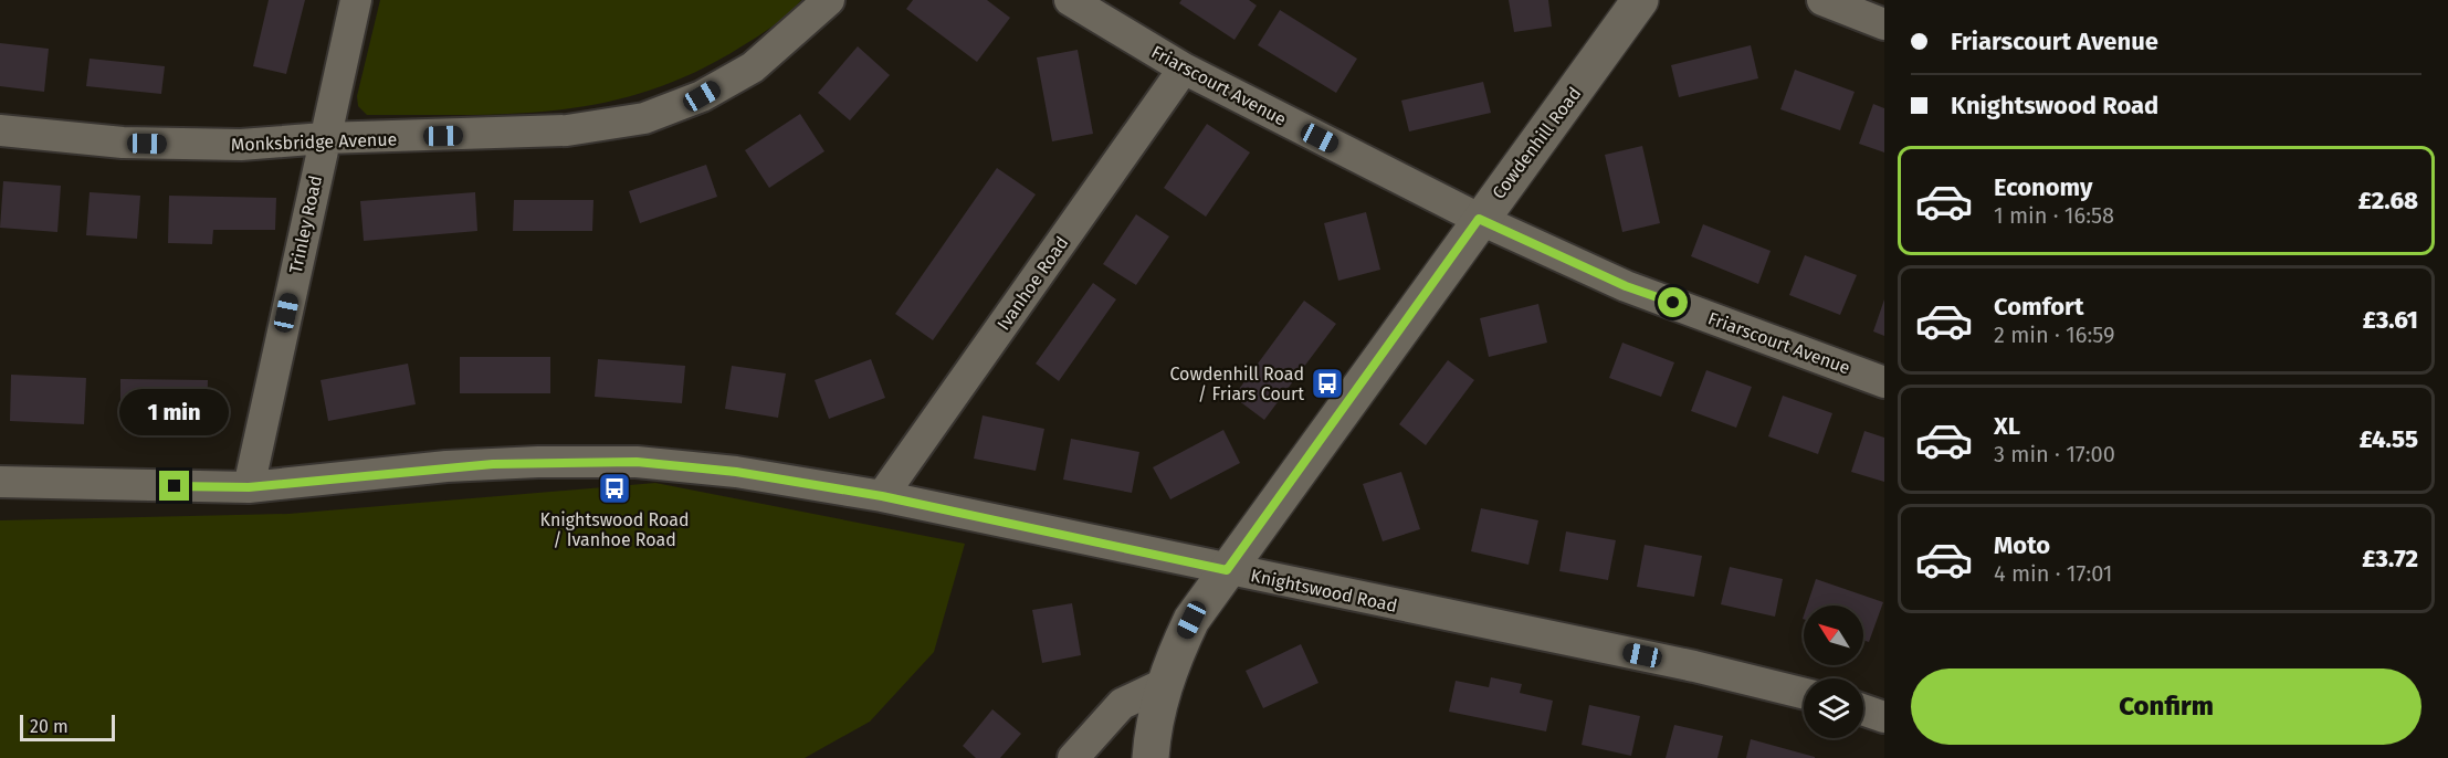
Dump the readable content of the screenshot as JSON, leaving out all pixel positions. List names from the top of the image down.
{
  "streets": {
    "street": [
      "Friarscourt Avenue",
      "Monksbridge Avenue",
      "Cowdenhill Road",
      "Trinley Road",
      "Ivanhoe Road",
      "Knightswood Road"
    ]
  },
  "crossings": [
    ["Friarscourt Avenue", "Cowdenhill Road"],
    ["Friarscourt Avenue", "Ivanhoe Road"],
    ["Monksbridge Avenue", "Trinley Road"],
    ["Cowdenhill Road", "Knightswood Road"],
    ["Trinley Road", "Knightswood Road"],
    ["Ivanhoe Road", "Knightswood Road"]
  ],
  "places": {
    "bus stop": ["Cowdenhill Road / Friars Court", "Knightswood Road / Ivanhoe Road"]
  },
  "scale_bar": "20 m",
  "north": "top left",
  "page": {
    "banner": ["Friarscourt Avenue", "Knightswood Road"],
    "list": [
      {
        "name": "Economy",
        "note": "1 min · 16:58",
        "value": "£2.68"
      },
      {
        "name": "Comfort",
        "note": "2 min · 16:59",
        "value": "£3.61"
      },
      {
        "name": "XL",
        "note": "3 min · 17:00",
        "value": "£4.55"
      },
      {
        "name": "Moto",
        "note": "4 min · 17:01",
        "value": "£3.72"
      }
    ],
    "bubble": "1 min",
    "buttons": "Confirm",
    "scale": "20 m"
  }
}
